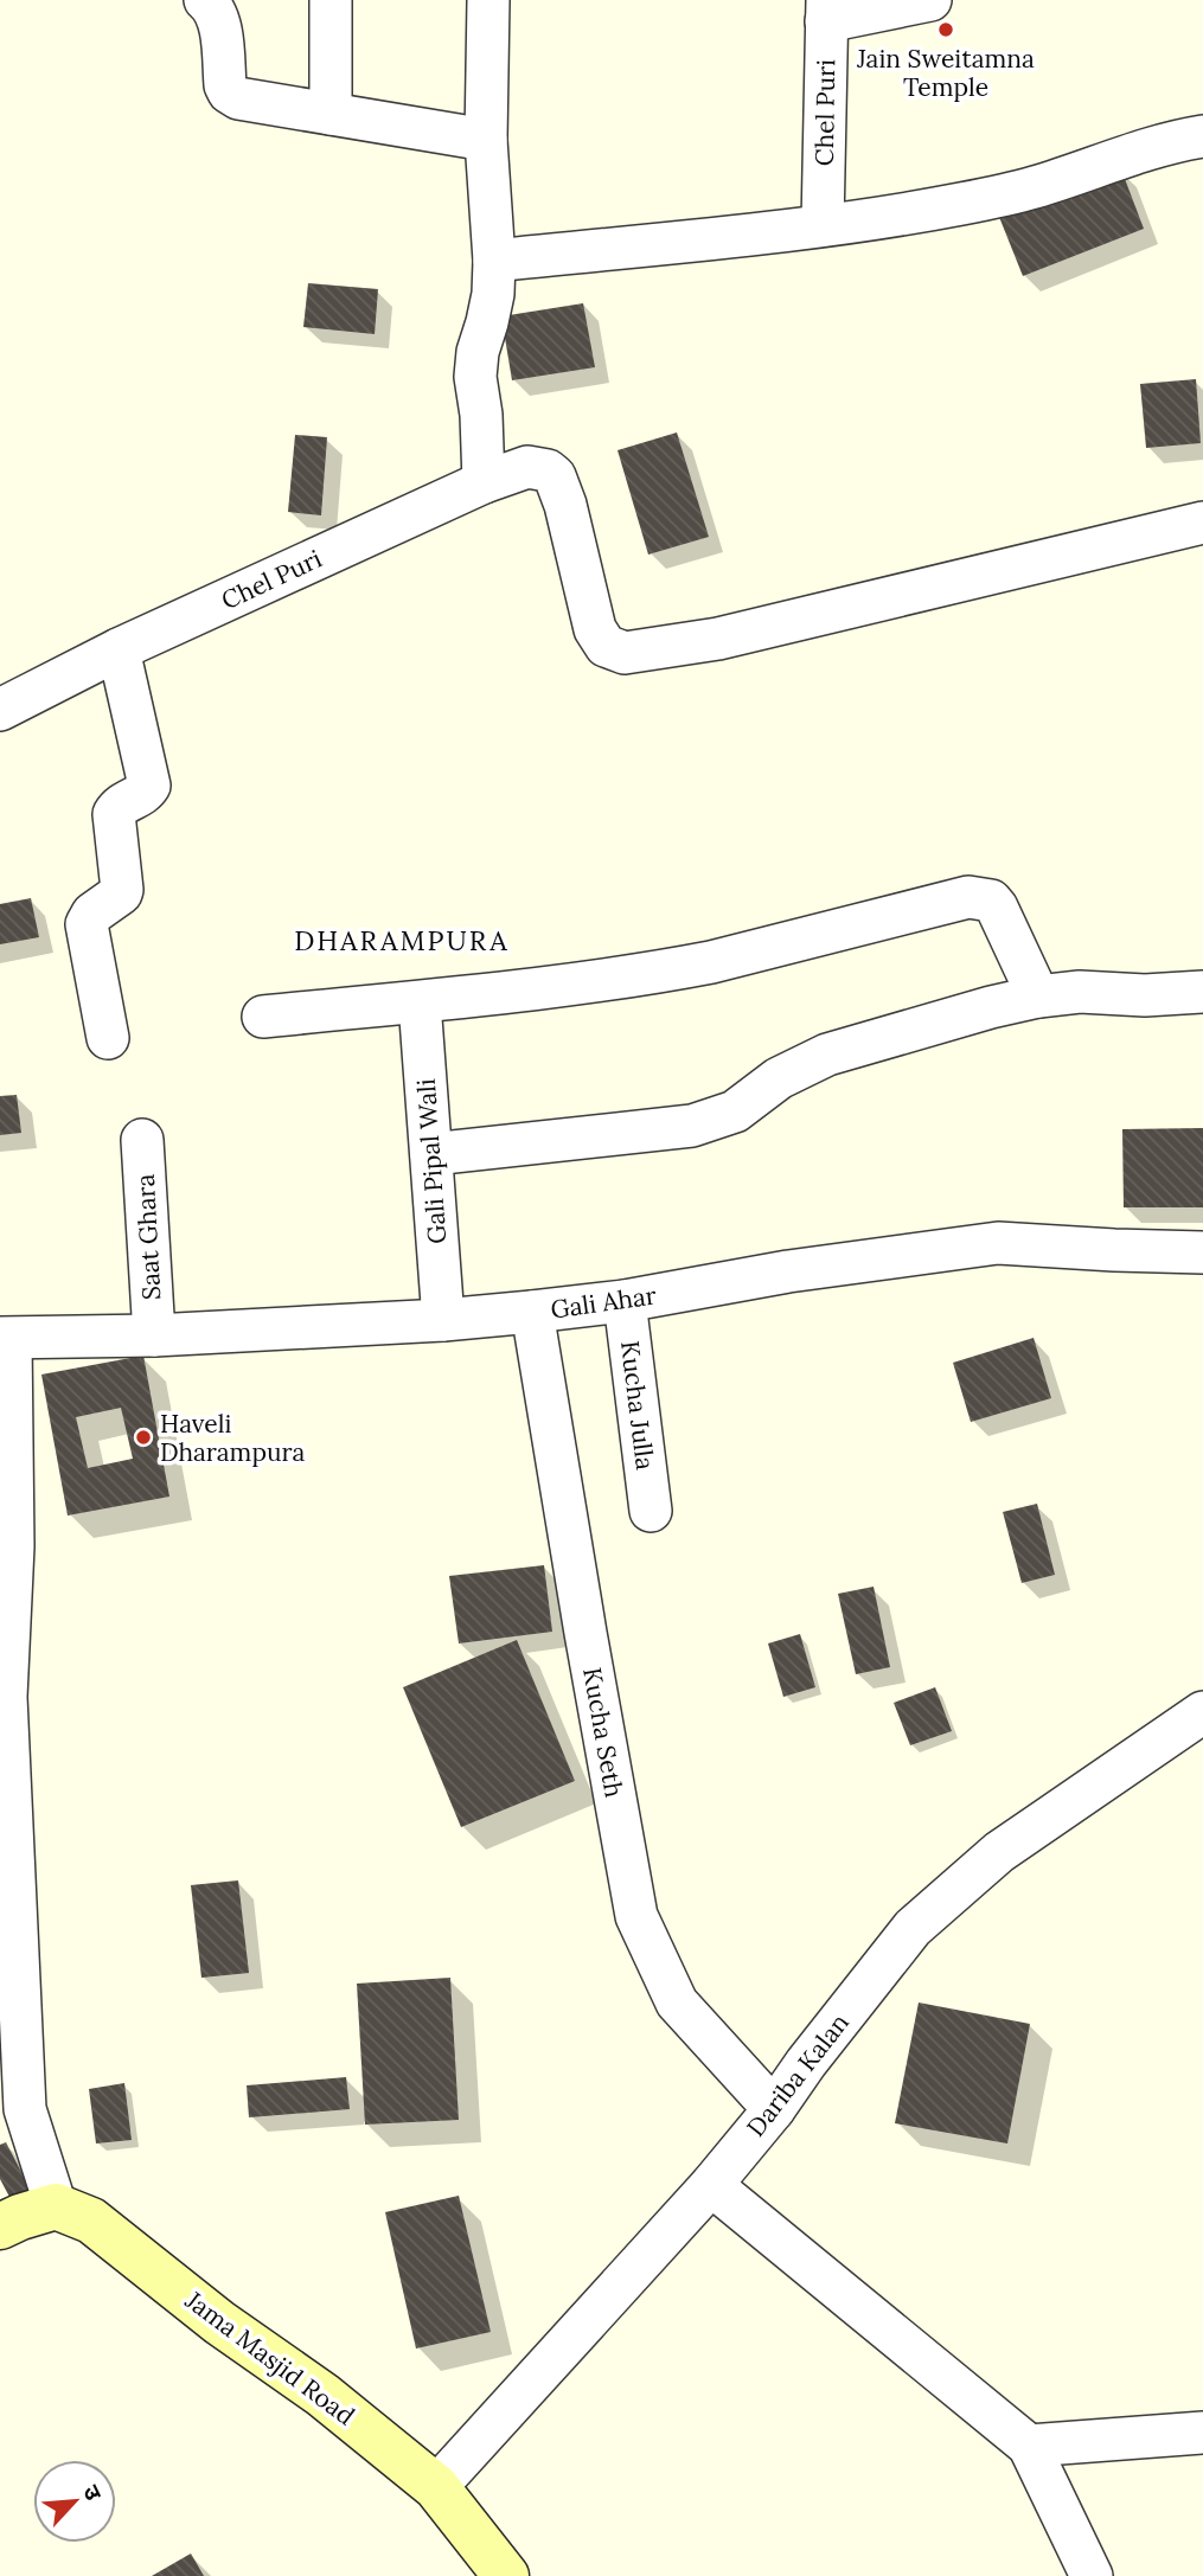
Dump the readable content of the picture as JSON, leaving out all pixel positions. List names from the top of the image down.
{
  "streets": {
    "street": [
      "Chel Puri",
      "Gali Pipal Wali",
      "Saat Ghara",
      "Gali Ahar",
      "Kucha Julla",
      "Kucha Seth",
      "Dariba Kalan",
      "Jama Masjid Road"
    ]
  },
  "crossings": [
    ["Gali Pipal Wali", "Gali Ahar"],
    ["Saat Ghara", "Gali Ahar"],
    ["Gali Ahar", "Kucha Julla"],
    ["Gali Ahar", "Kucha Seth"],
    ["Kucha Seth", "Dariba Kalan"],
    ["Dariba Kalan", "Jama Masjid Road"]
  ],
  "districts": ["DHARAMPURA"],
  "places": ["Jain Sweitamna Temple", "Haveli Dharampura"],
  "north": "top right"
}
